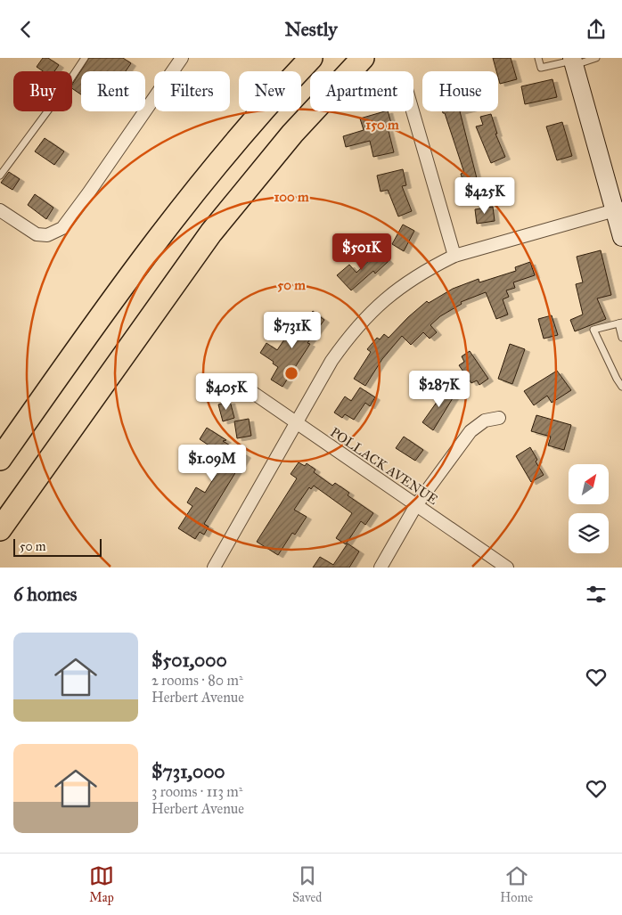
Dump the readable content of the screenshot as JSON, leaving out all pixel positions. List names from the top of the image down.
{
  "streets": {
    "street": ["POLLACK AVENUE"]
  },
  "scale_bar": "50 m",
  "north": "top right",
  "page": {
    "header": "Nestly",
    "chip": [
      "Buy",
      "Rent",
      "Filters",
      "New",
      "Apartment",
      "House"
    ],
    "price": [
      "$425K",
      "$501K",
      "$731K",
      "$287K",
      "$405K",
      "$1.09M"
    ],
    "scale": "50 m",
    "heading": "6 homes",
    "list": [
      {
        "name": "$501,000",
        "note": "2 rooms · 80 m² · Herbert Avenue"
      },
      {
        "name": "$731,000",
        "note": "3 rooms · 113 m² · Herbert Avenue"
      }
    ],
    "tabs": ["Map", "Saved", "Home"]
  },
  "rings": ["150 m", "100 m", "50 m"]
}
